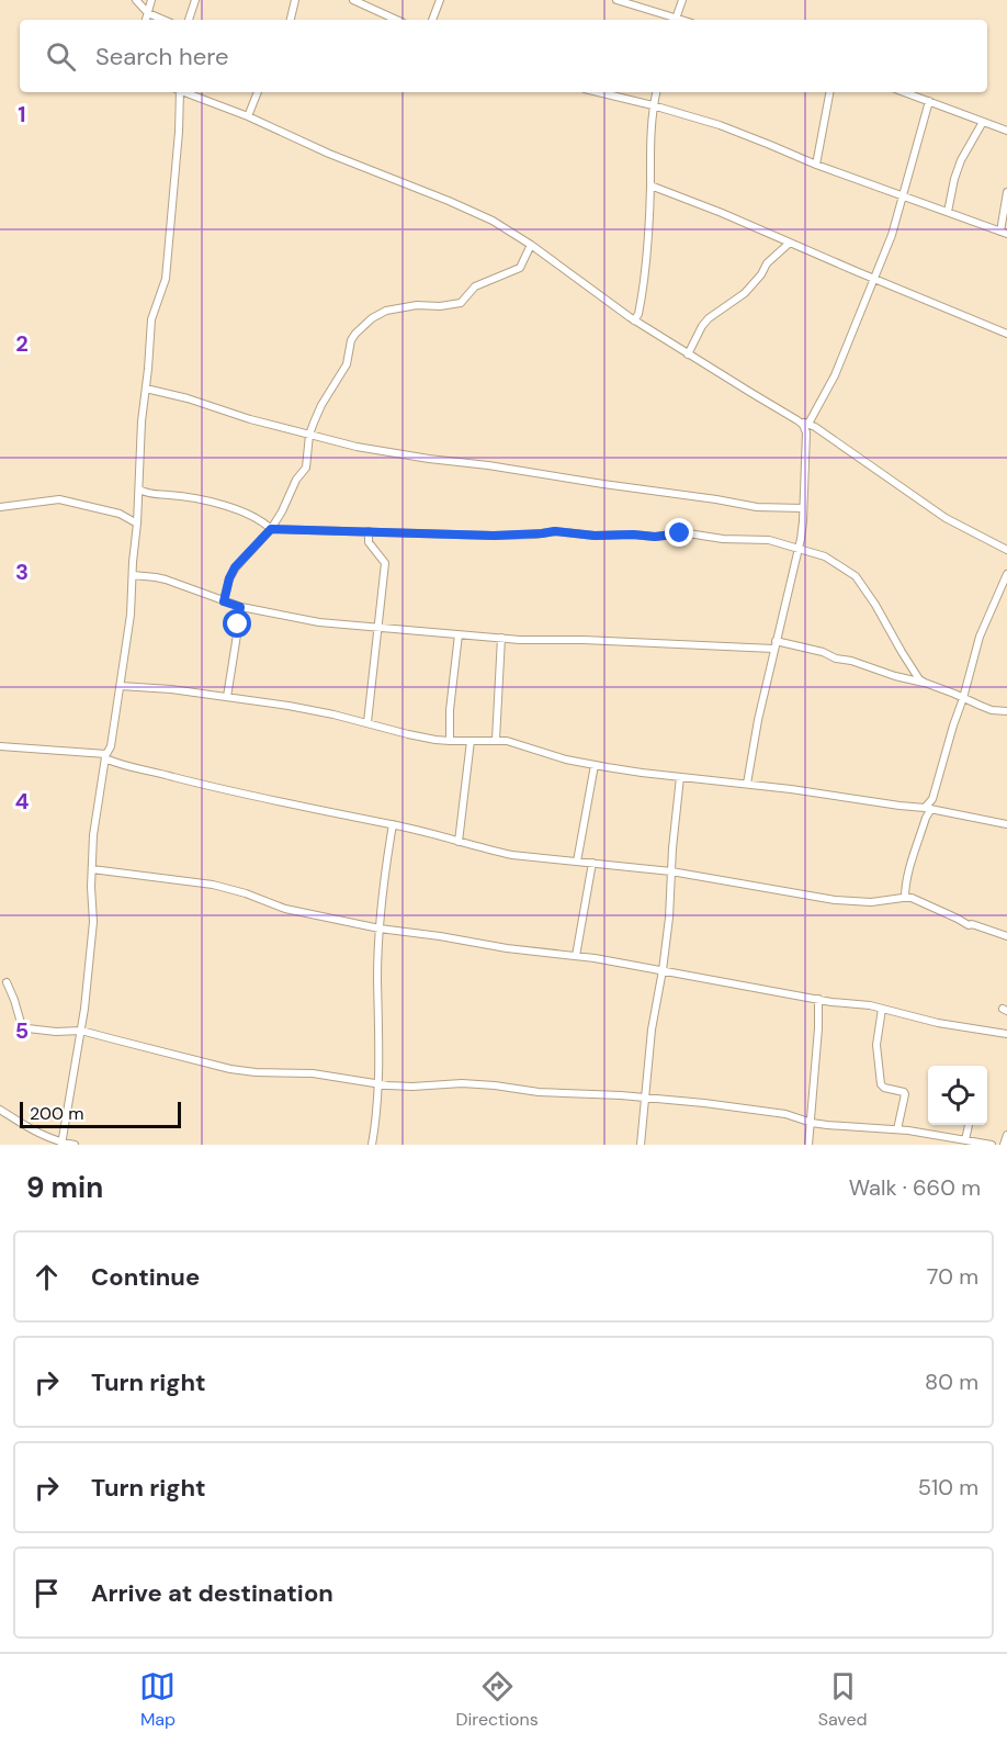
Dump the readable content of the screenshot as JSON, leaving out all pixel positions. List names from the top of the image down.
{
  "scale_bar": "200 m",
  "page": {
    "search": "Search here",
    "scale": "200 m",
    "heading": ["9 min", "Walk · 660 m"],
    "list": [
      ["Continue", "70 m"],
      ["Turn right", "80 m"],
      ["Turn right", "510 m"],
      "Arrive at destination"
    ],
    "nav": ["Map", "Directions", "Saved"]
  },
  "grid": {
    "rows": [
      "1",
      "2",
      "3",
      "4",
      "5"
    ]
  }
}
